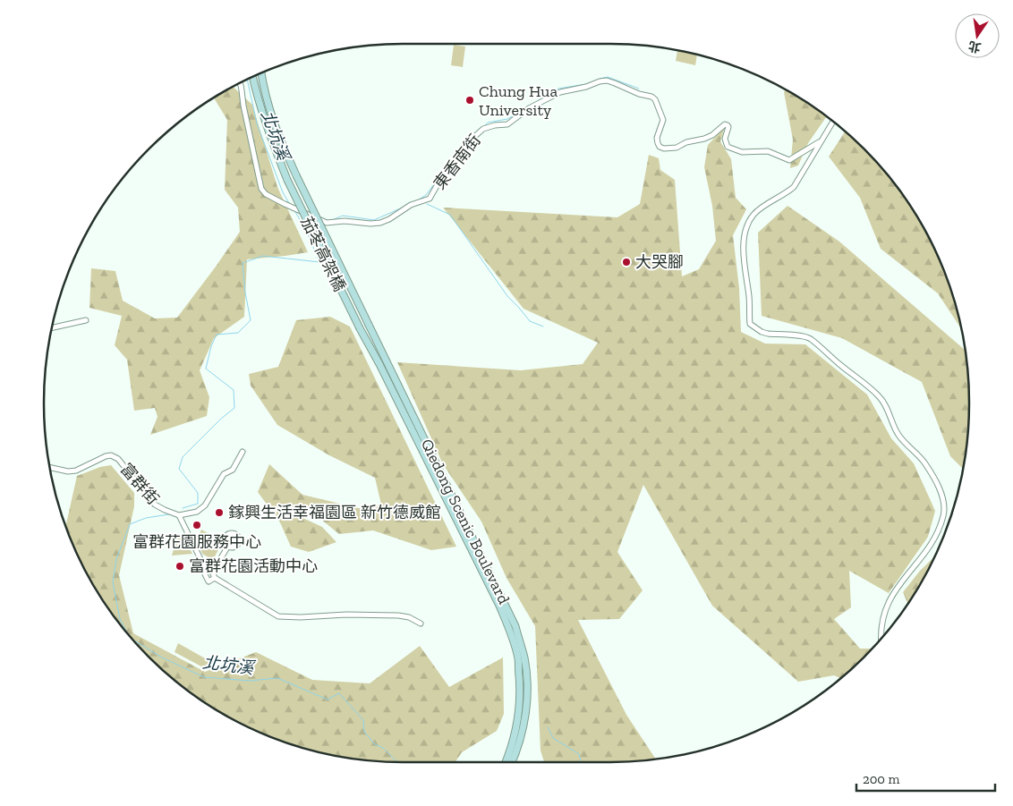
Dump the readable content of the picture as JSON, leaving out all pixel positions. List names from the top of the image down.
{
  "streets": {
    "street": [
      "東香南街",
      "茄苳高架橋",
      "富群街",
      "Qiedong Scenic Boulevard"
    ]
  },
  "crossings": [
    ["茄苳高架橋", "Qiedong Scenic Boulevard"]
  ],
  "water": ["北坑溪"],
  "places": [
    "Chung Hua University",
    "大哭腳",
    "鎵興生活幸福園區 新竹德威館",
    "富群花園服務中心",
    "富群花園活動中心"
  ],
  "scale_bar": "200 m",
  "north": "bottom"
}
